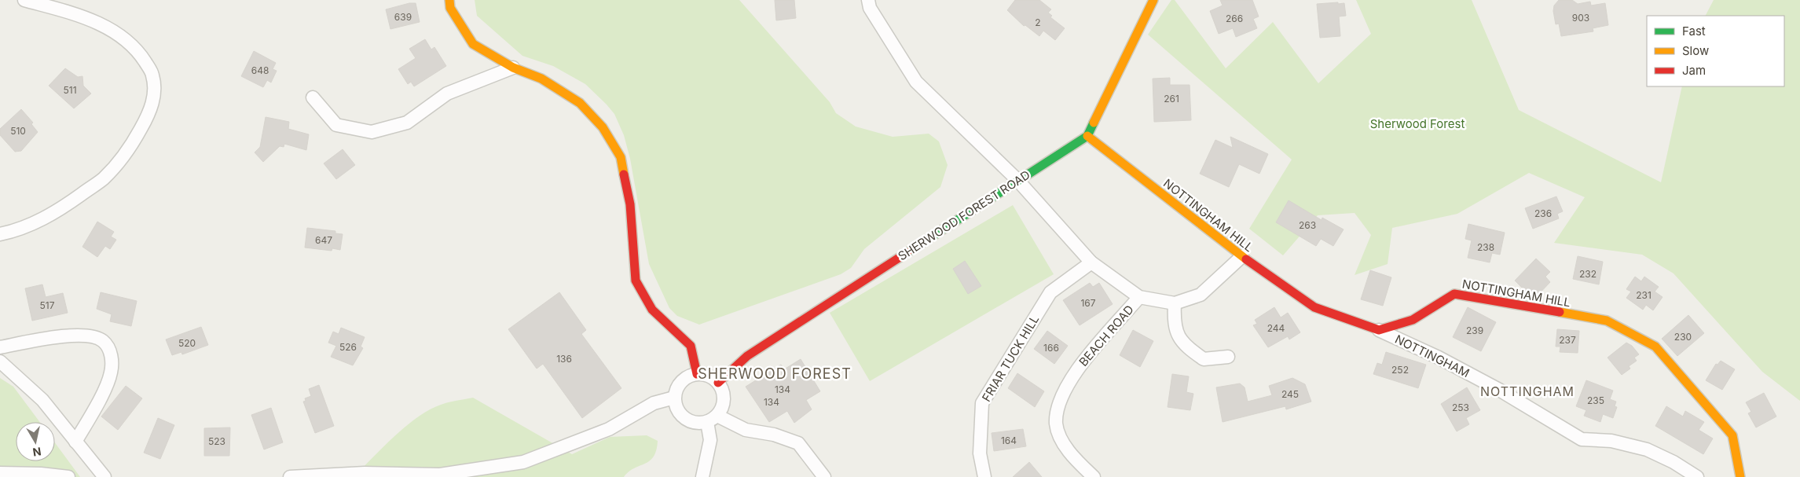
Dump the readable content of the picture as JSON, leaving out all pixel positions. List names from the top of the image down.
{
  "streets": {
    "street": [
      "SHERWOOD FOREST ROAD",
      "NOTTINGHAM HILL",
      "BEACH ROAD",
      "NOTTINGHAM",
      "FRIAR TUCK HILL"
    ]
  },
  "crossings": [
    ["SHERWOOD FOREST ROAD", "NOTTINGHAM HILL"],
    ["NOTTINGHAM HILL", "NOTTINGHAM"]
  ],
  "districts": ["SHERWOOD FOREST", "NOTTINGHAM"],
  "parks": ["Sherwood Forest"],
  "house_numbers": [
    "639",
    "903",
    "266",
    "2",
    "648",
    "511",
    "261",
    "510",
    "236",
    "263",
    "647",
    "238",
    "232",
    "231",
    "167",
    "517",
    "244",
    "239",
    "230",
    "237",
    "520",
    "526",
    "166",
    "136",
    "252",
    "134",
    "245",
    "235",
    "134",
    "253",
    "164",
    "523"
  ],
  "legend": ["Fast", "Slow", "Jam"],
  "north": "bottom"
}
